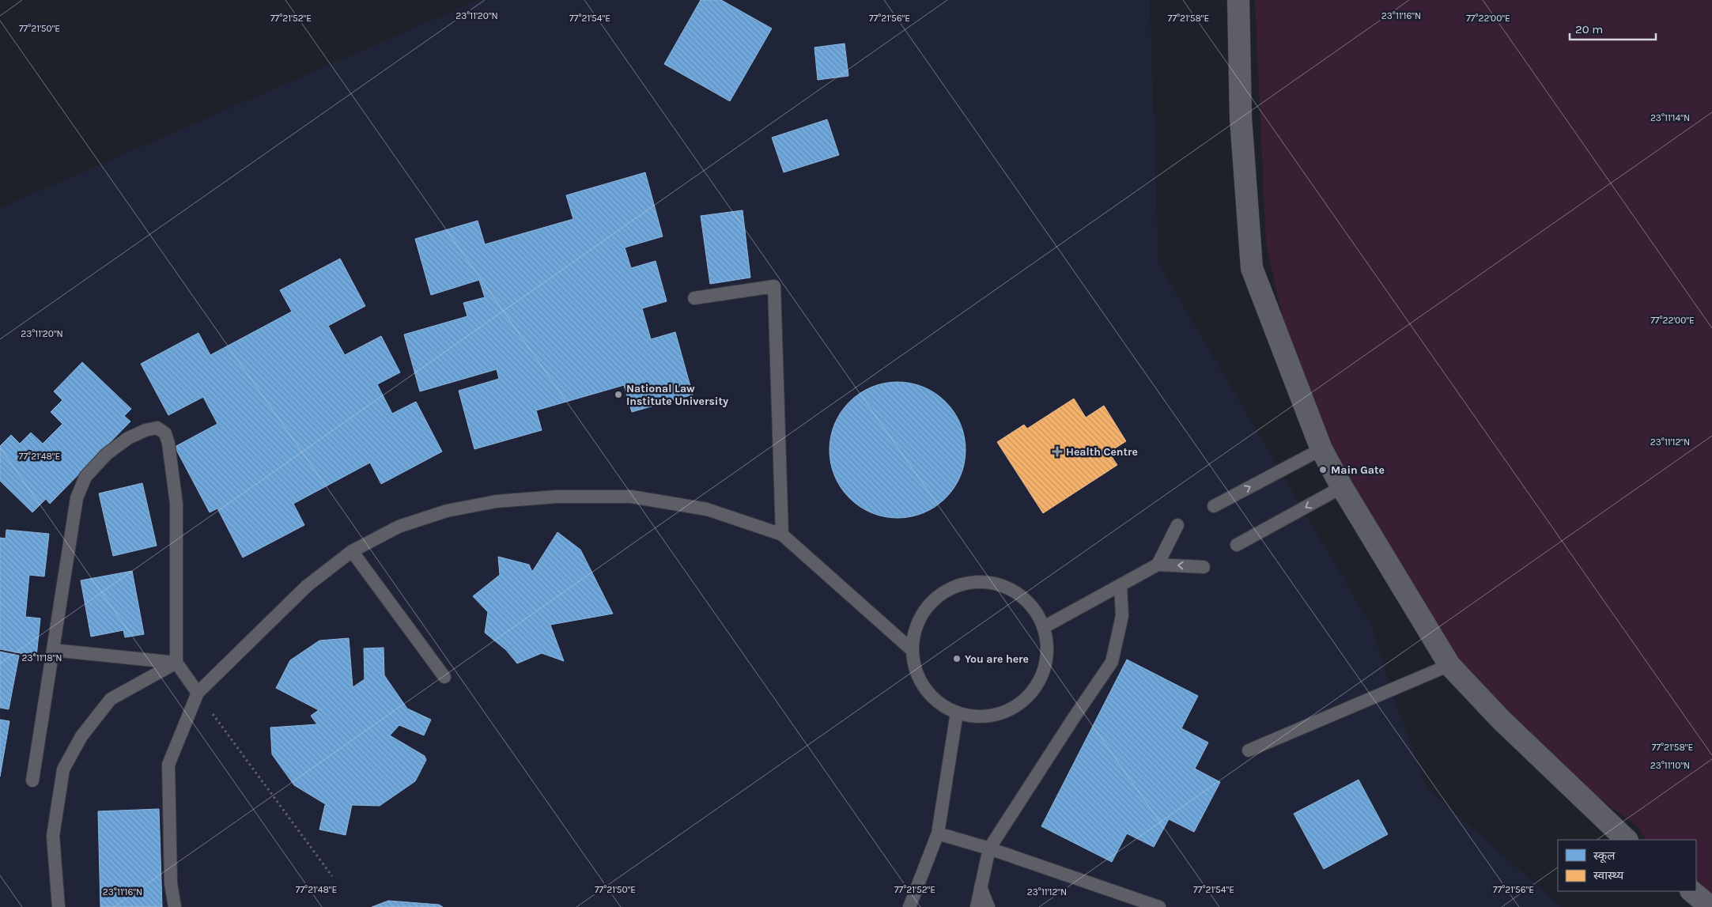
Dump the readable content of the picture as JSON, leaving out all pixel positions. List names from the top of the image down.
{
  "places": {
    "other": ["National Law Institute University", "Main Gate", "You are here"],
    "health": ["Health Centre"]
  },
  "legend": ["स्कूल", "स्वास्थ्य"],
  "scale_bar": "20 m",
  "coordinates": [
    "23°11'16\"N",
    "23°11'20\"N",
    "77°21'54\"E",
    "77°22'00\"E",
    "77°21'52\"E",
    "77°21'56\"E",
    "77°21'58\"E",
    "77°21'50\"E",
    "23°11'14\"N",
    "23°11'12\"N",
    "77°21'48\"E",
    "23°11'18\"N",
    "23°11'10\"N"
  ]
}
